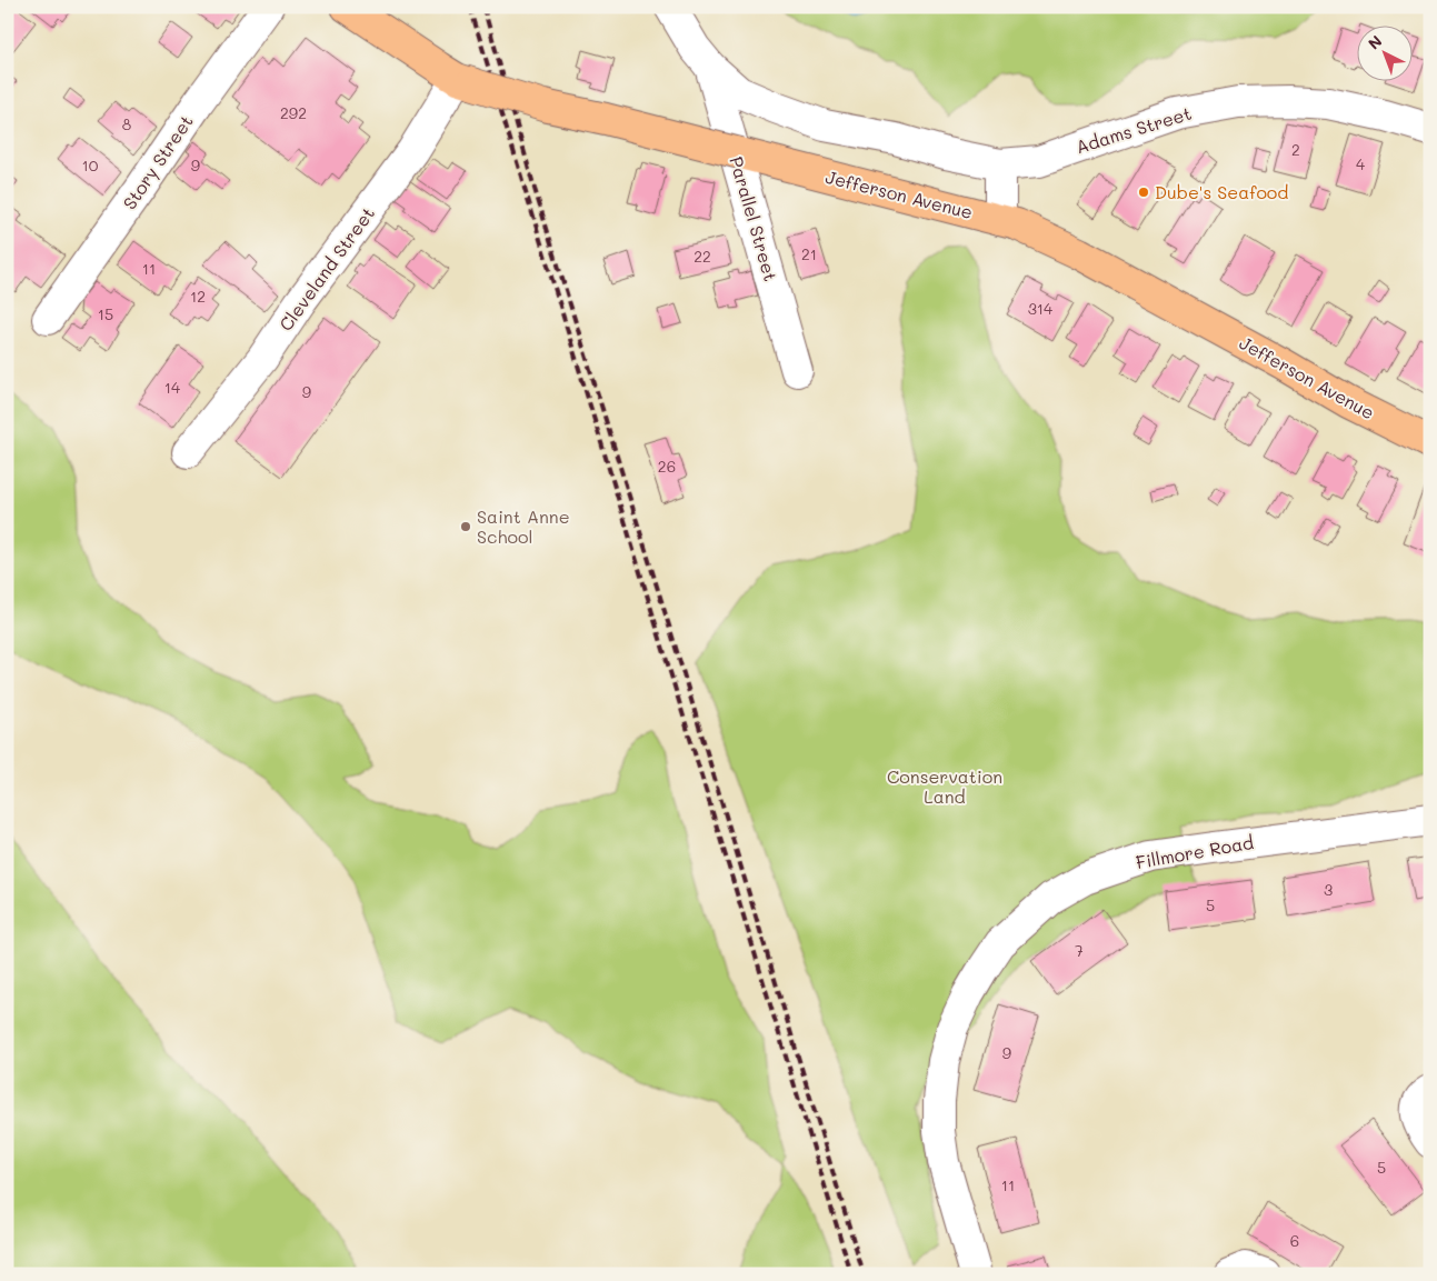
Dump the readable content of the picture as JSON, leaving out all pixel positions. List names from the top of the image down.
{
  "streets": {
    "main road": ["Jefferson Avenue"],
    "street": [
      "Adams Street",
      "Story Street",
      "Parallel Street",
      "Cleveland Street",
      "Fillmore Road"
    ]
  },
  "crossings": [
    ["Adams Street", "Parallel Street"],
    ["Jefferson Avenue", "Cleveland Street"]
  ],
  "parks": ["Conservation Land"],
  "places": ["Dube's Seafood", "Saint Anne School"],
  "house_numbers": [
    "292",
    "8",
    "2",
    "4",
    "10",
    "9",
    "21",
    "22",
    "11",
    "12",
    "314",
    "15",
    "14",
    "9",
    "26",
    "3",
    "5",
    "7",
    "9",
    "5",
    "11",
    "6"
  ],
  "north": "top left"
}
